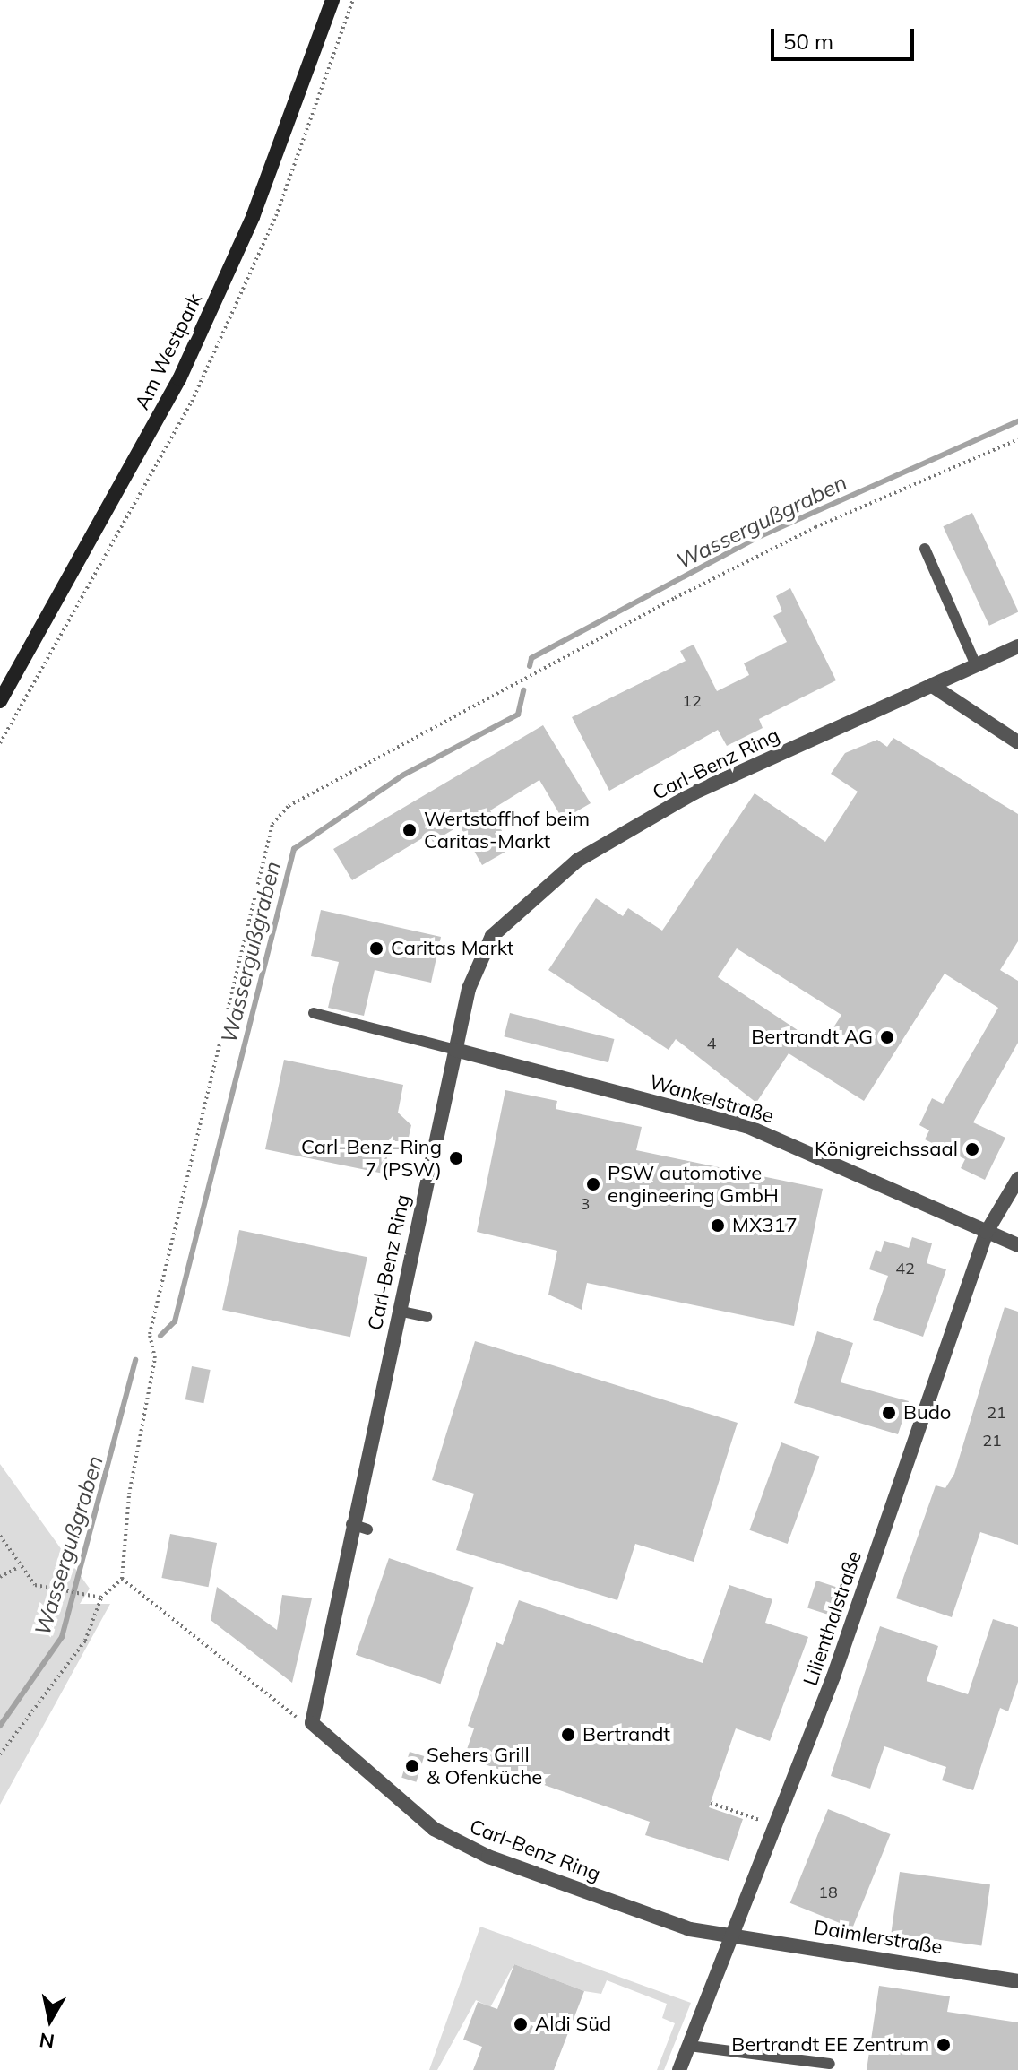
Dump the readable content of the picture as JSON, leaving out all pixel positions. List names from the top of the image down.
{
  "streets": {
    "main road": ["Am Westpark"],
    "street": [
      "Carl-Benz Ring",
      "Wankelstraße",
      "Lilienthalstraße",
      "Daimlerstraße"
    ]
  },
  "crossings": [
    ["Carl-Benz Ring", "Wankelstraße"],
    ["Carl-Benz Ring", "Lilienthalstraße"],
    ["Carl-Benz Ring", "Daimlerstraße"],
    ["Wankelstraße", "Lilienthalstraße"],
    ["Lilienthalstraße", "Daimlerstraße"]
  ],
  "water": ["Wassergußgraben"],
  "places": [
    "Wertstoffhof beim Caritas-Markt",
    "Caritas Markt",
    "Bertrandt AG",
    "Königreichssaal",
    "Carl-Benz-Ring 7 (PSW)",
    "PSW automotive engineering GmbH",
    "MX317",
    "Budo",
    "Bertrandt",
    "Sehers Grill & Ofenküche",
    "Aldi Süd",
    "Bertrandt EE Zentrum"
  ],
  "house_numbers": [
    "12",
    "4",
    "3",
    "42",
    "21",
    "21",
    "18"
  ],
  "scale_bar": "50 m",
  "north": "bottom"
}
